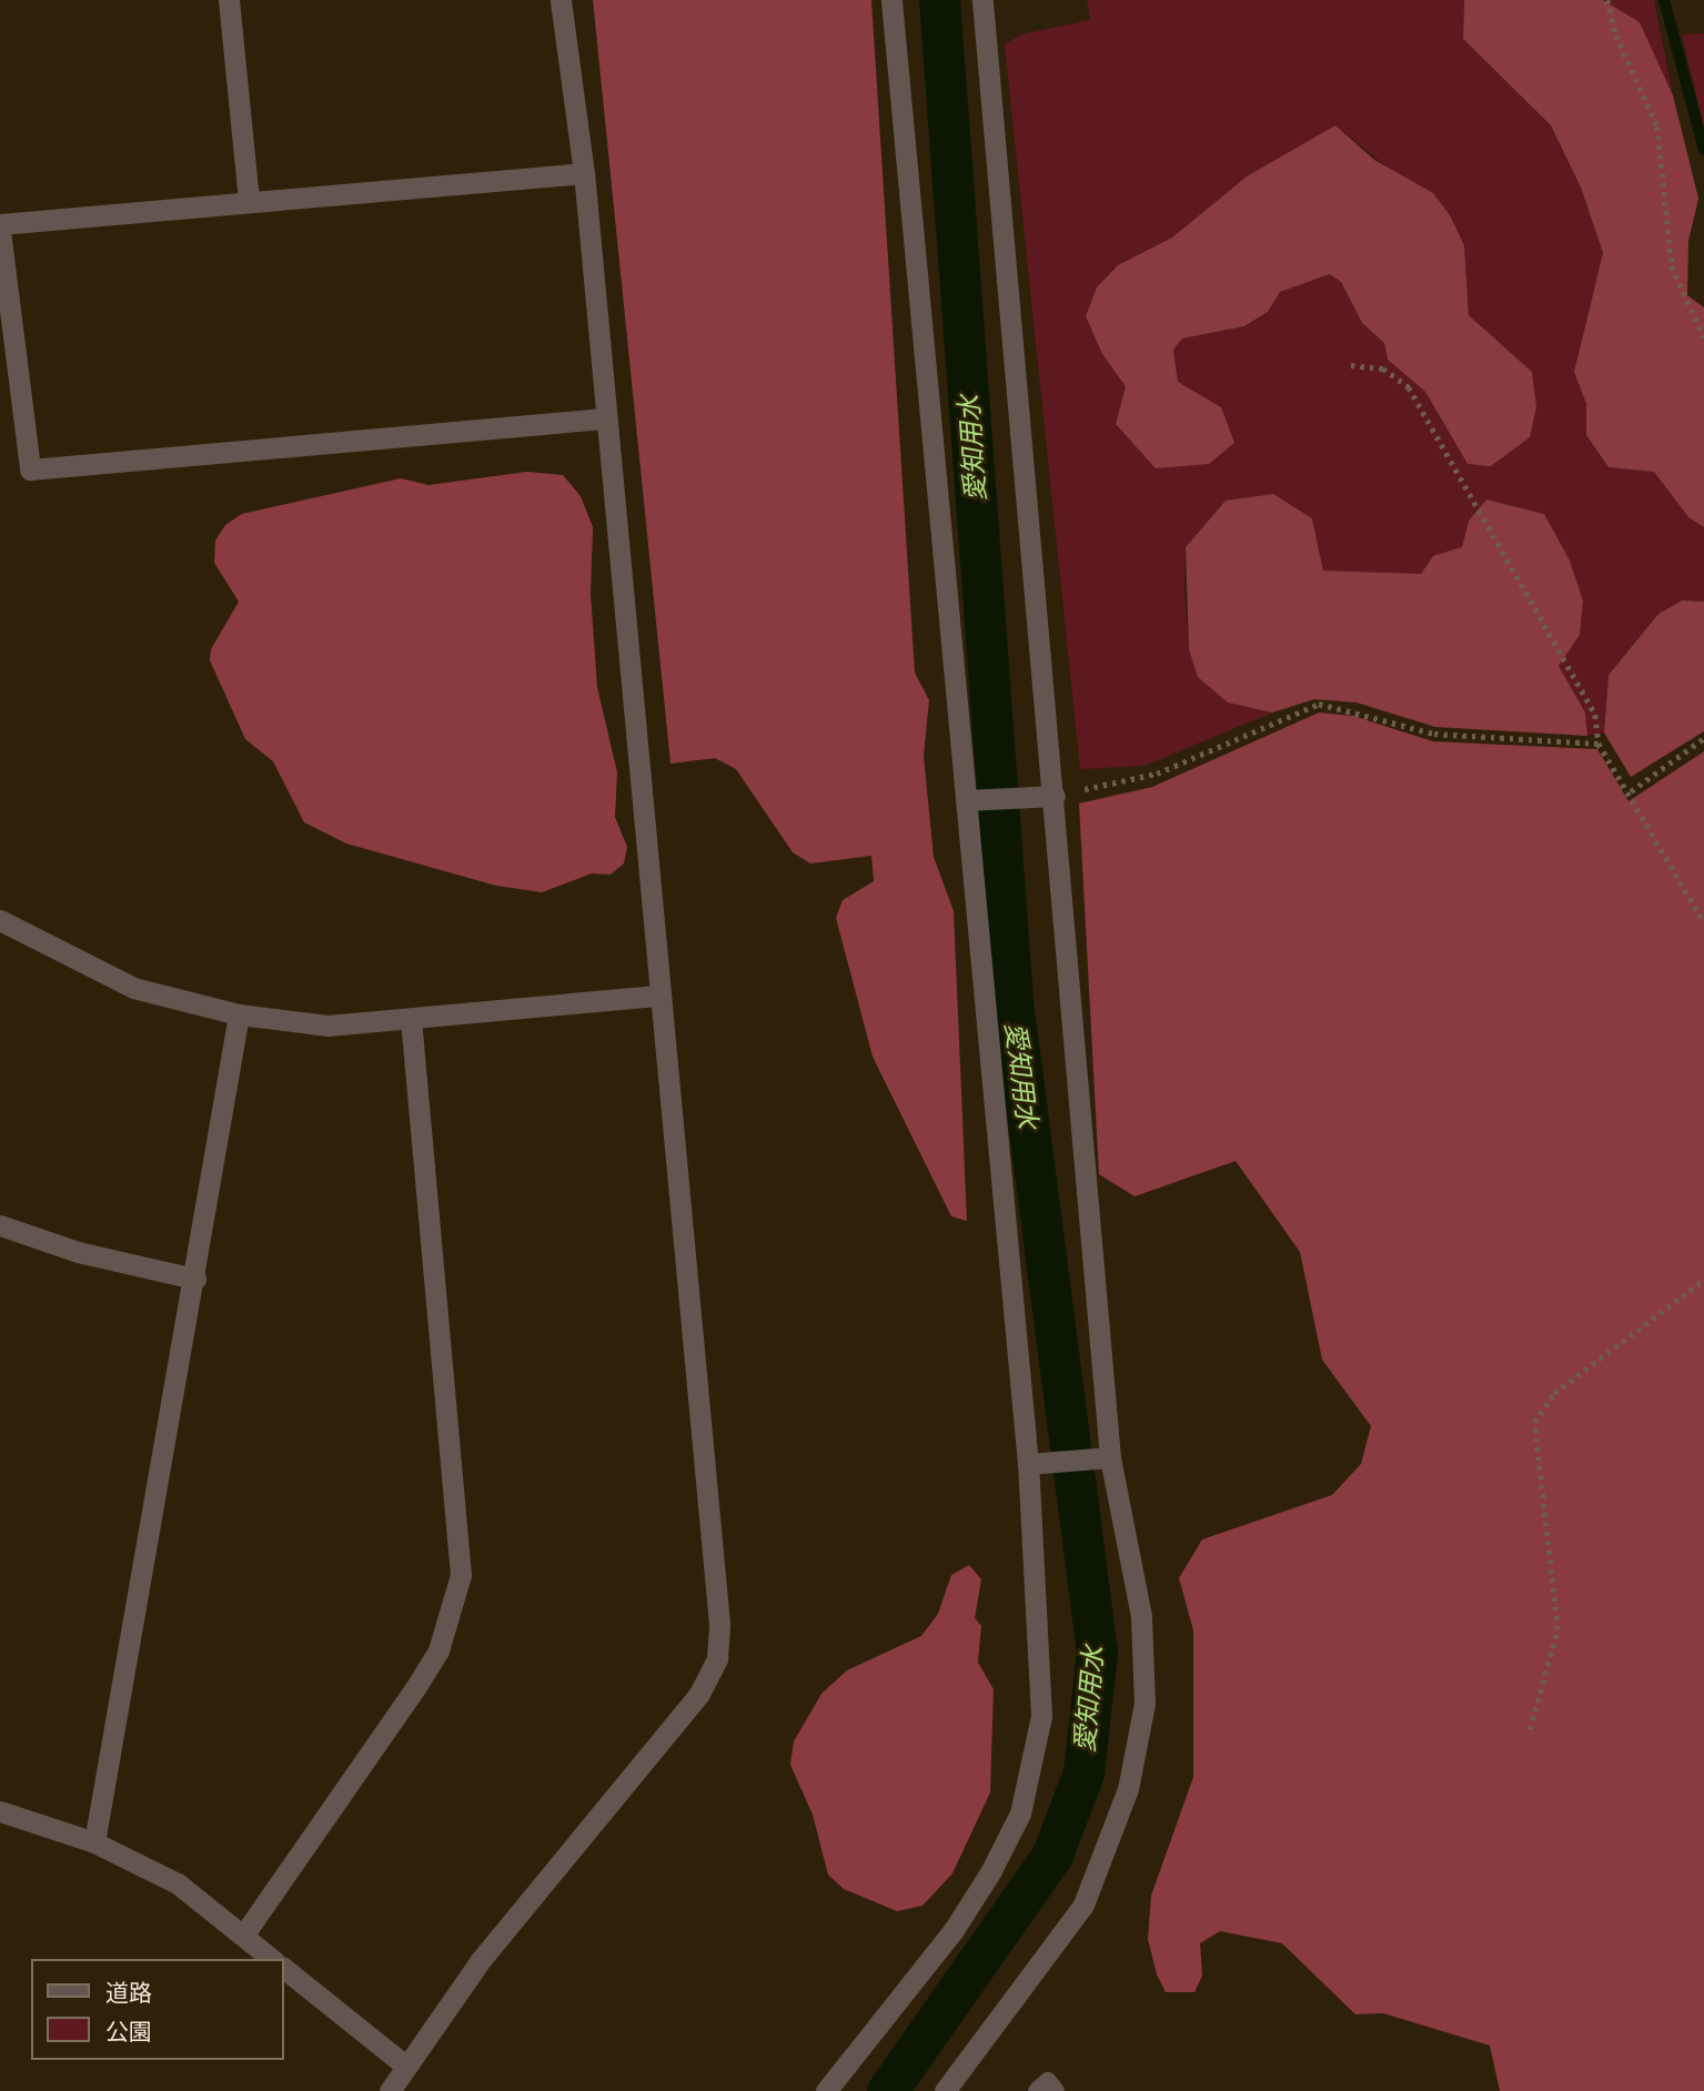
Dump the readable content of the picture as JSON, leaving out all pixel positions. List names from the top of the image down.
{
  "water": ["愛知用水"],
  "legend": ["道路", "公園"]
}
